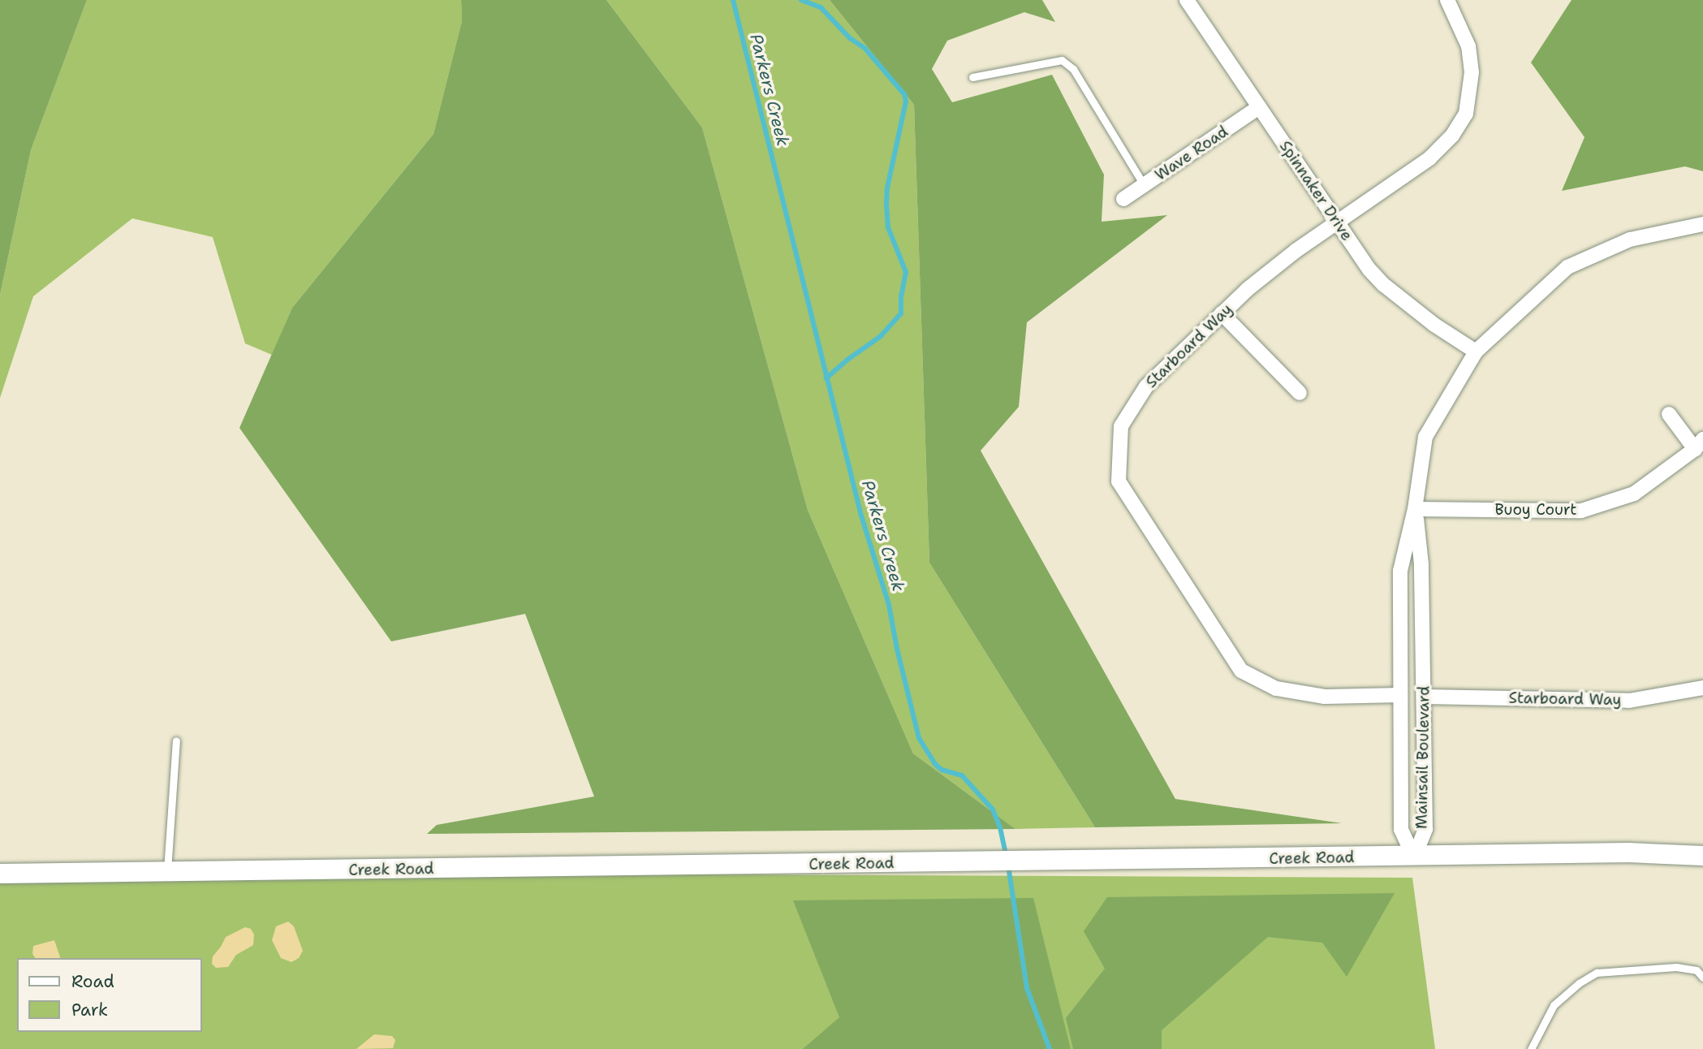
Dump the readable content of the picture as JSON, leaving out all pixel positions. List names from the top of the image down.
{
  "streets": {
    "main road": ["Creek Road"],
    "street": [
      "Wave Road",
      "Spinnaker Drive",
      "Starboard Way",
      "Buoy Court",
      "Mainsail Boulevard"
    ]
  },
  "crossings": [
    ["Wave Road", "Spinnaker Drive"],
    ["Spinnaker Drive", "Starboard Way"],
    ["Spinnaker Drive", "Mainsail Boulevard"],
    ["Starboard Way", "Mainsail Boulevard"],
    ["Buoy Court", "Mainsail Boulevard"],
    ["Mainsail Boulevard", "Creek Road"]
  ],
  "water": ["Parkers Creek"],
  "legend": ["Road", "Park"]
}
